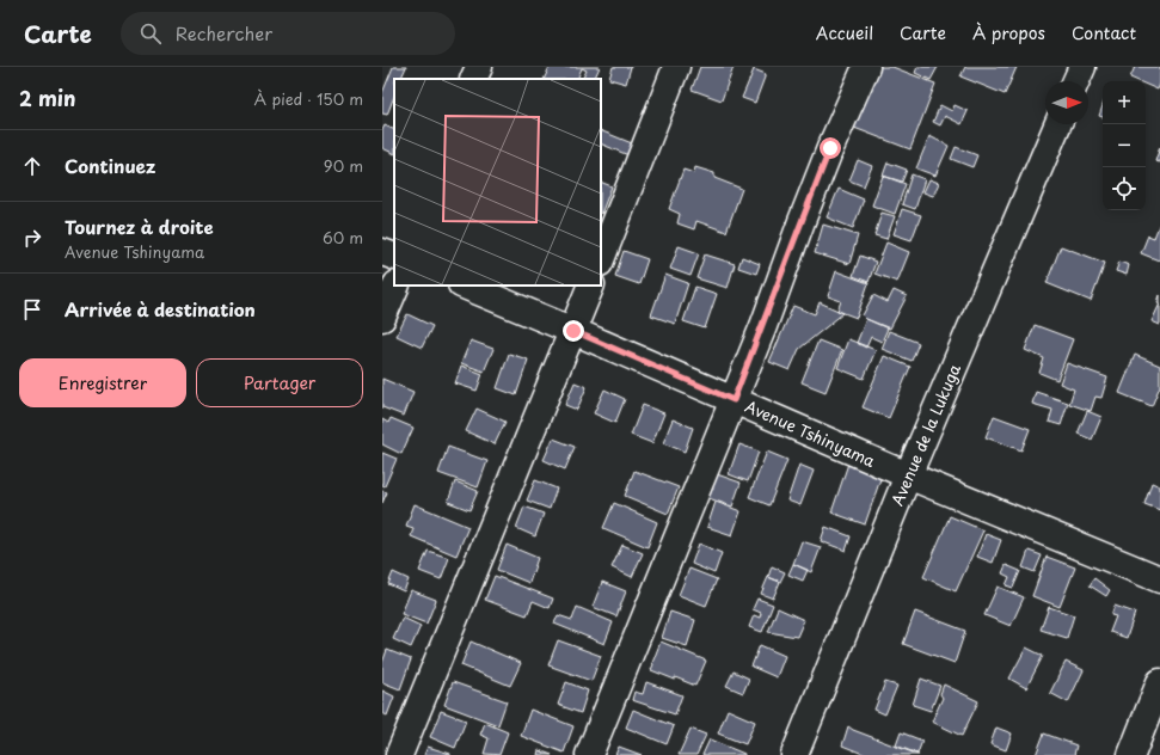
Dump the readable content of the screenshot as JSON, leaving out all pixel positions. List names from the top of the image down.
{
  "streets": {
    "street": ["Avenue Tshinyama", "Avenue de la Lukuga"]
  },
  "crossings": [
    ["Avenue Tshinyama", "Avenue de la Lukuga"]
  ],
  "north": "right",
  "page": {
    "header": "Carte",
    "search": "Rechercher",
    "nav": [
      "Accueil",
      "Carte",
      "À propos",
      "Contact"
    ],
    "heading": ["2 min", "À pied · 150 m"],
    "map_buttons": ["+", "−"],
    "list": [
      ["Continuez", "90 m"],
      ["Tournez à droite", "Avenue Tshinyama", "60 m"],
      "Arrivée à destination"
    ],
    "buttons": ["Enregistrer", "Partager"]
  }
}
